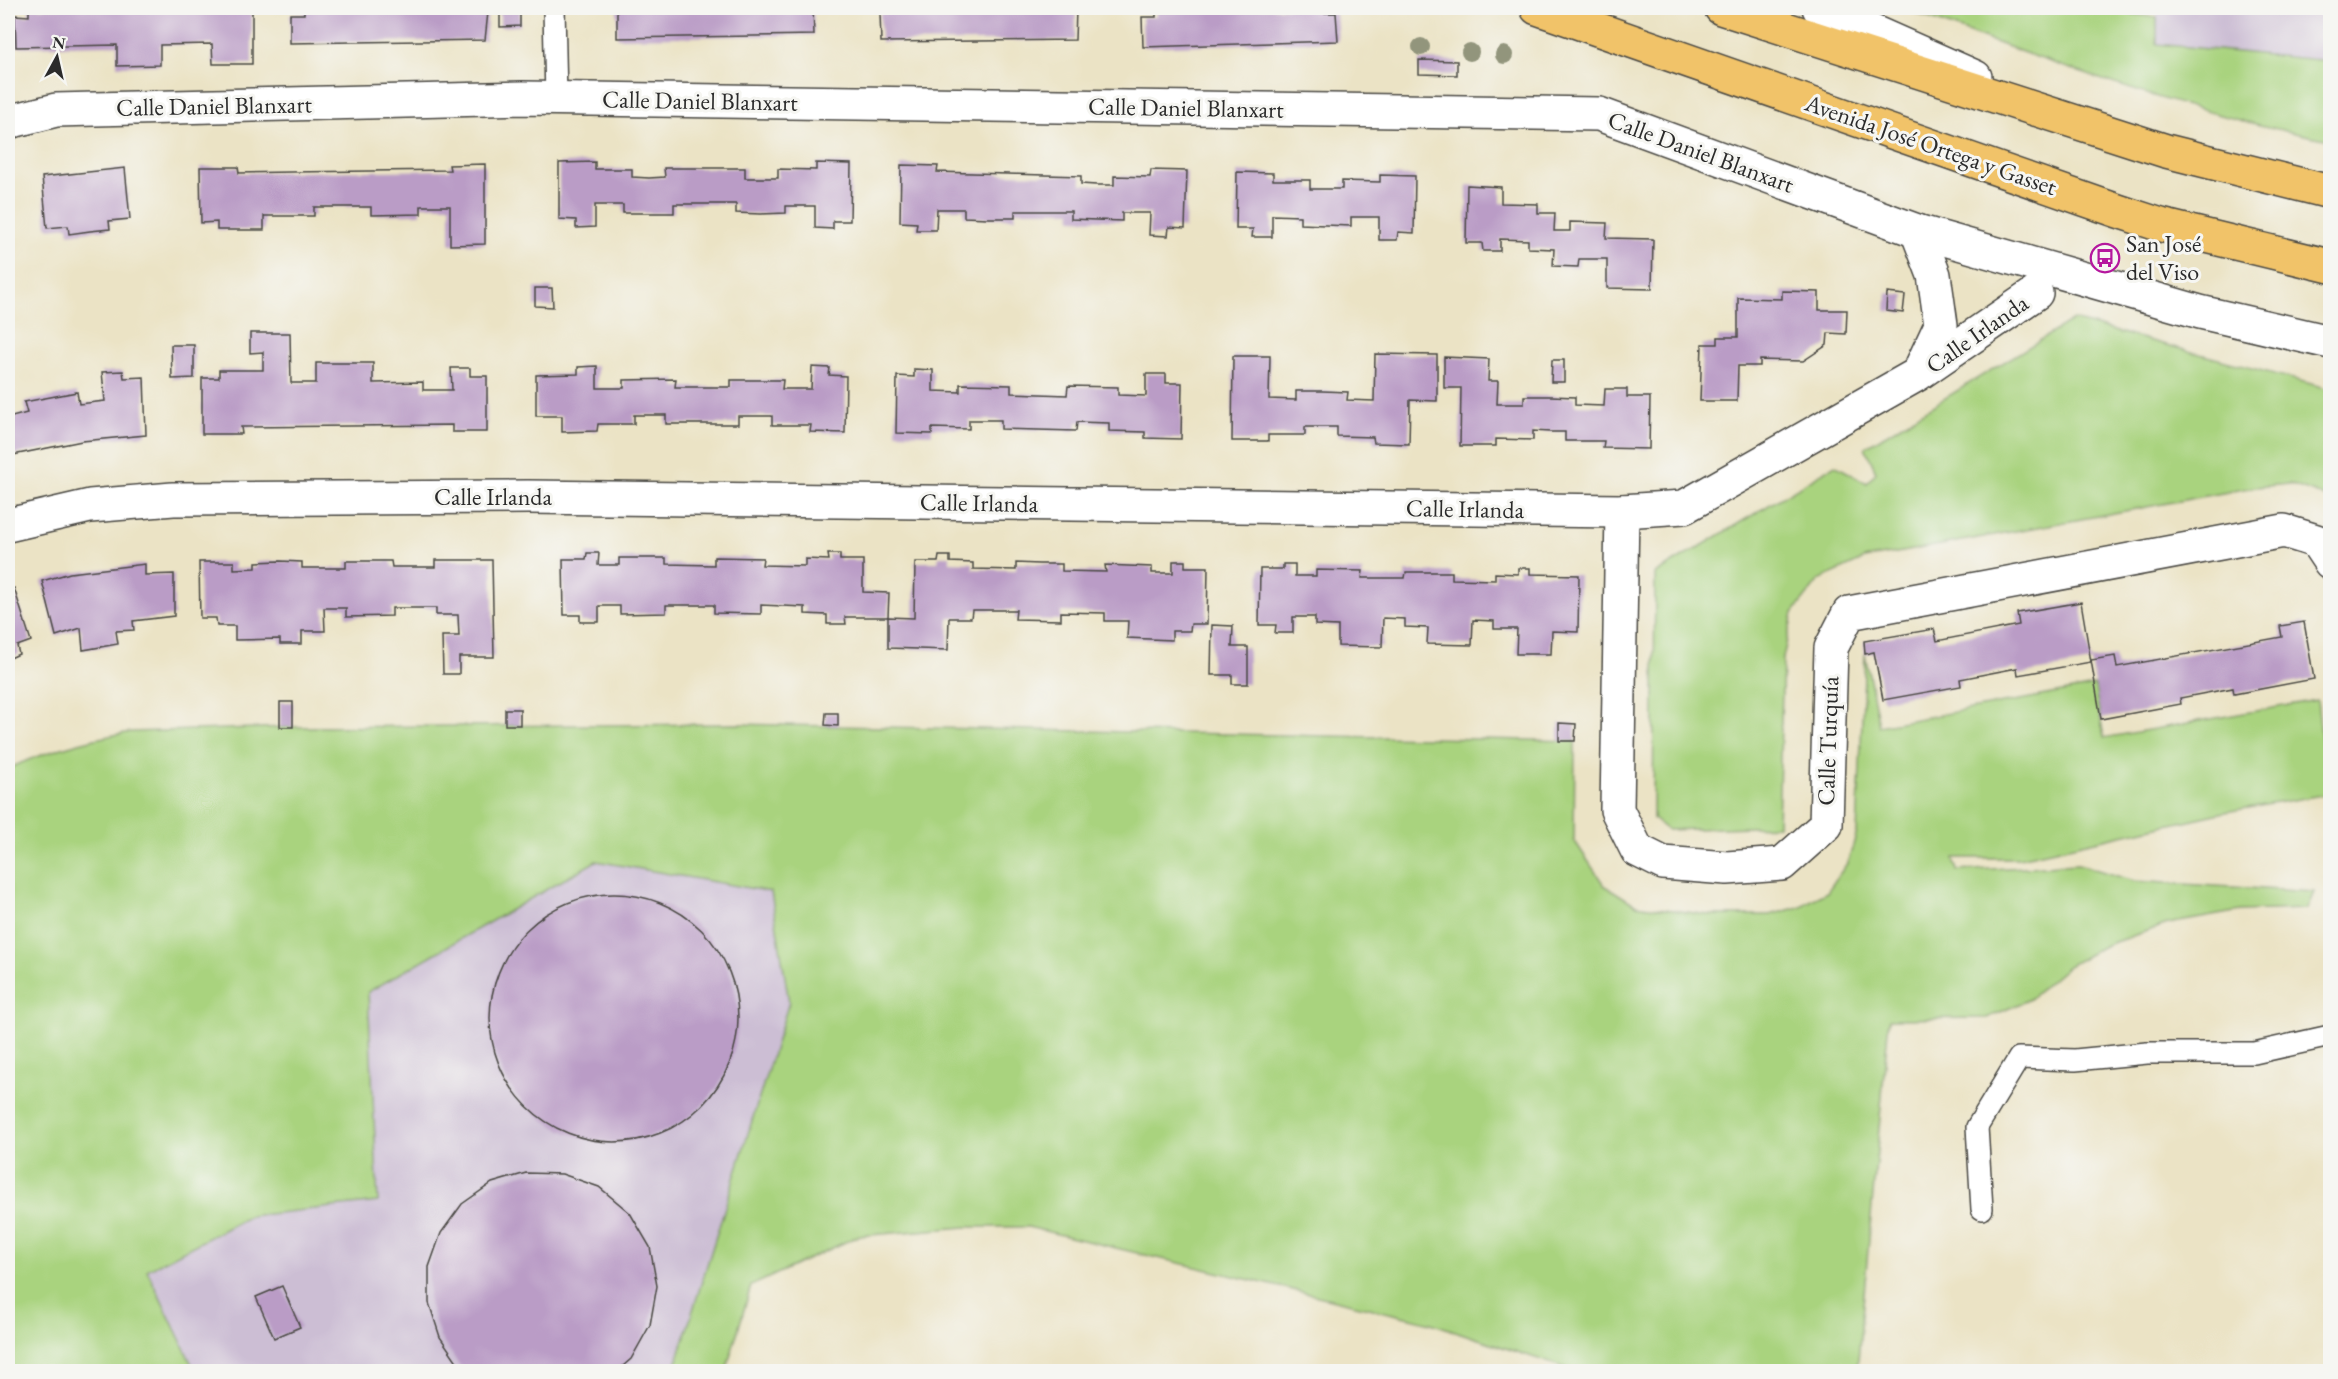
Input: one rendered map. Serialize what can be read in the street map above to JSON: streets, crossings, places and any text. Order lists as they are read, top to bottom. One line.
{"streets":{"main road":["Avenida José Ortega y Gasset"],"street":["Calle Daniel Blanxart","Calle Irlanda","Calle Turquía"]},"crossings":[["Calle Daniel Blanxart","Calle Irlanda"],["Calle Irlanda","Calle Turquía"]],"places":{"bus stop":["San José del Viso"]},"north":"top"}
